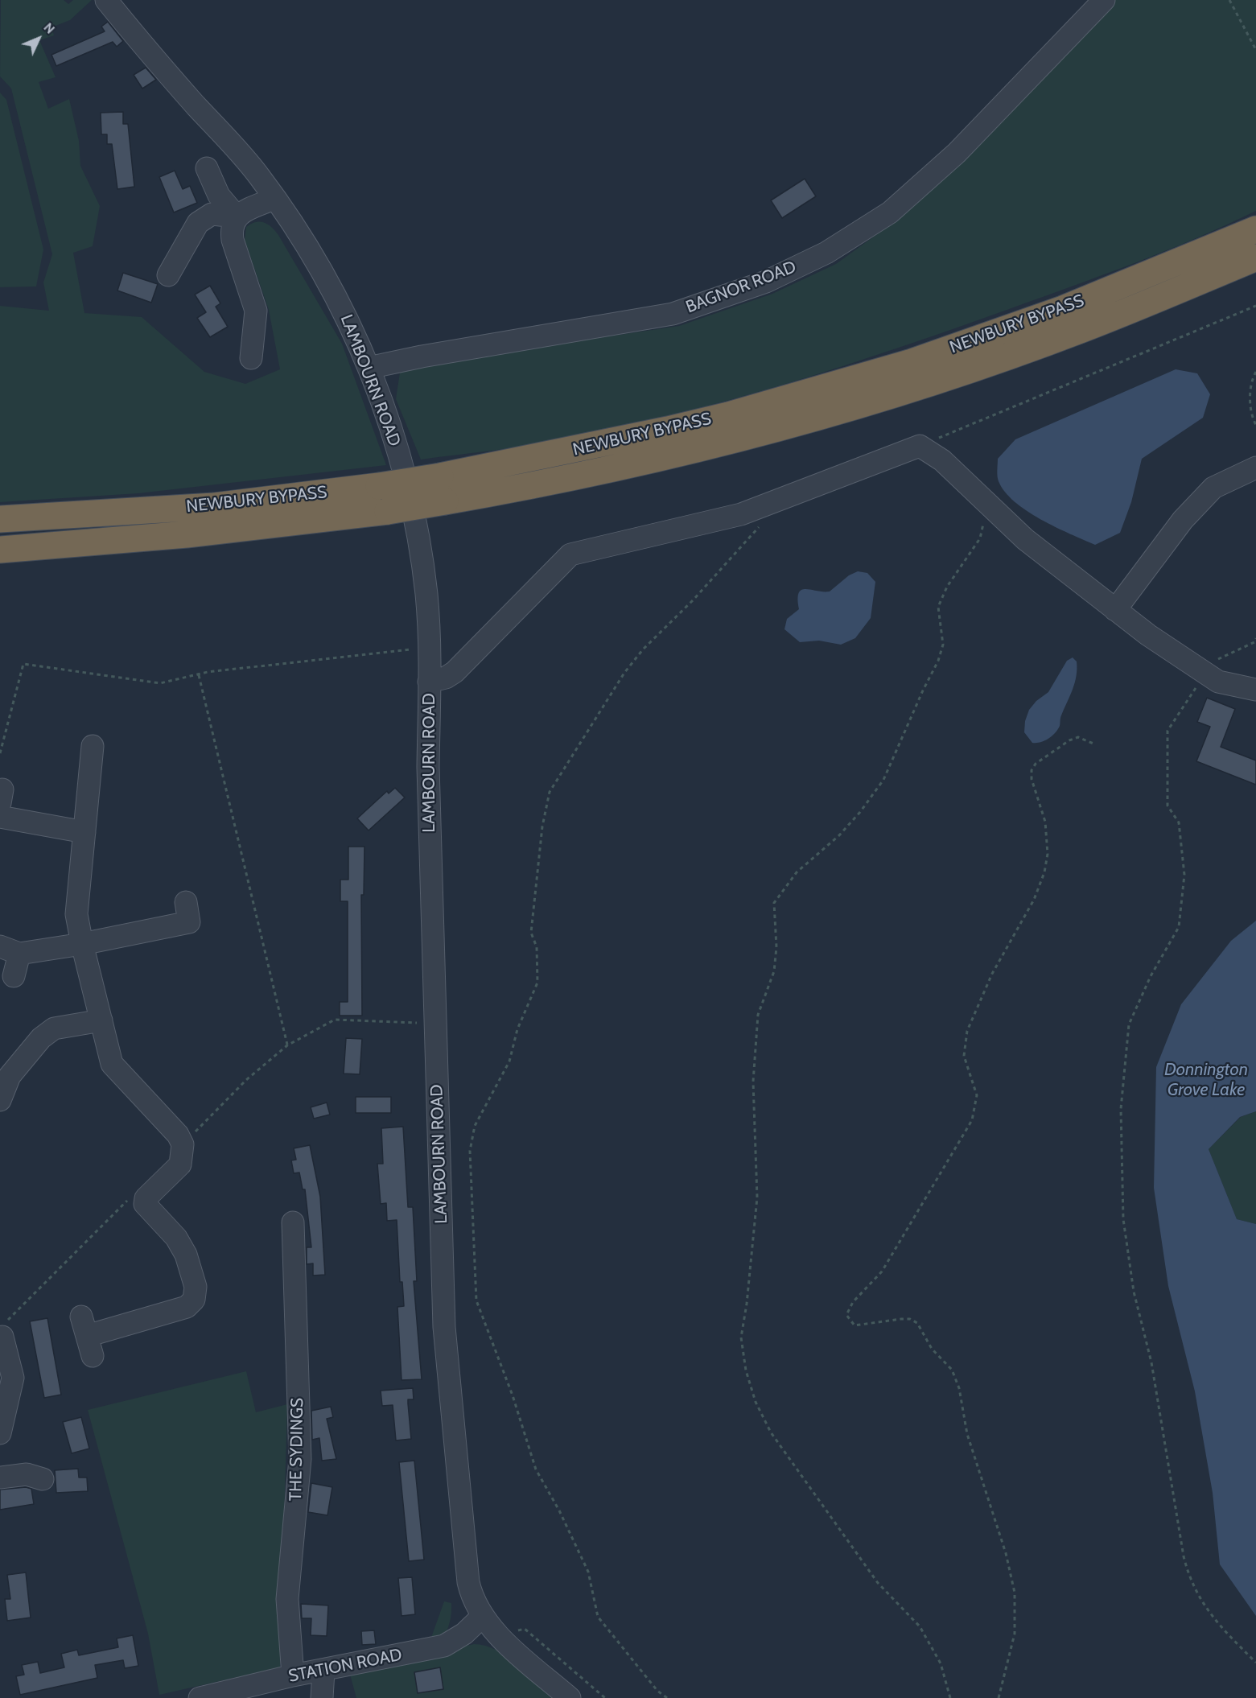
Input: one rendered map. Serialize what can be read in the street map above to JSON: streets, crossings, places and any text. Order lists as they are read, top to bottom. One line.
{"streets":{"highway":["NEWBURY BYPASS"],"street":["BAGNOR ROAD","LAMBOURN ROAD","THE SYDINGS","STATION ROAD"]},"crossings":[["BAGNOR ROAD","LAMBOURN ROAD"],["LAMBOURN ROAD","STATION ROAD"],["THE SYDINGS","STATION ROAD"]],"water":["Donnington Grove Lake"],"north":"top right"}
